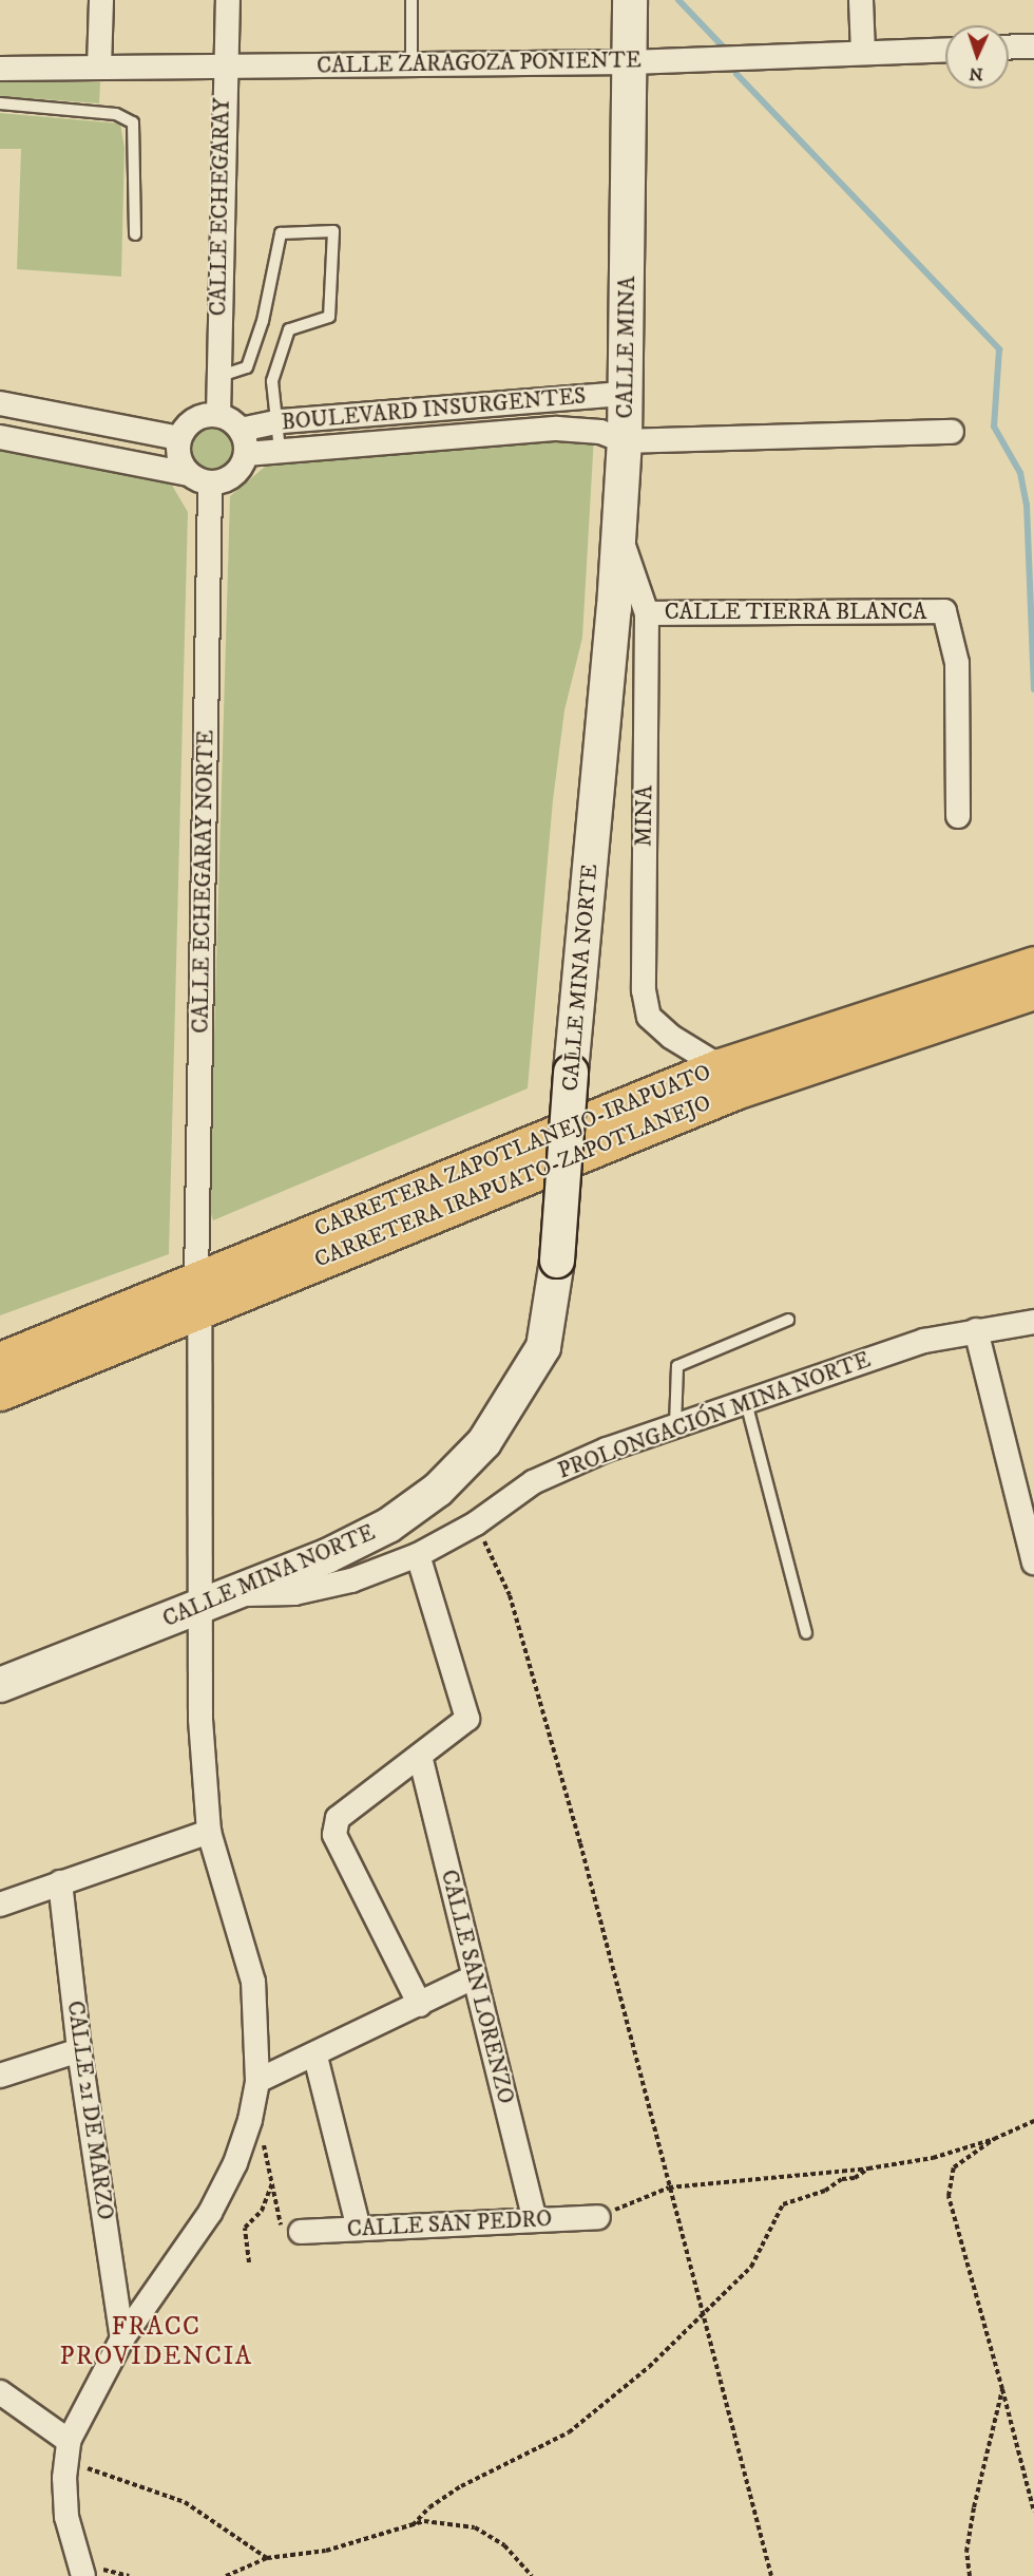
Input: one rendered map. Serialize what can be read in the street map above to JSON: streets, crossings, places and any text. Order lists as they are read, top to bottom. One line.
{"streets":{"highway":["CARRETERA ZAPOTLANEJO-IRAPUATO","CARRETERA IRAPUATO-ZAPOTLANEJO"],"street":["CALLE ZARAGOZA PONIENTE","CALLE ECHEGARAY","CALLE MINA","BOULEVARD INSURGENTES","CALLE TIERRA BLANCA","MINA","CALLE ECHEGARAY NORTE","CALLE MINA NORTE","PROLONGACIÓN MINA NORTE","CALLE SAN LORENZO","CALLE 21 DE MARZO","CALLE SAN PEDRO"]},"crossings":[["CALLE ZARAGOZA PONIENTE","CALLE ECHEGARAY"],["CALLE ZARAGOZA PONIENTE","CALLE MINA"],["CALLE ECHEGARAY","BOULEVARD INSURGENTES"],["CALLE ECHEGARAY","CALLE ECHEGARAY NORTE"],["CALLE MINA","BOULEVARD INSURGENTES"],["CALLE MINA","CALLE MINA NORTE"],["BOULEVARD INSURGENTES","CALLE ECHEGARAY NORTE"],["BOULEVARD INSURGENTES","CALLE MINA NORTE"],["CALLE TIERRA BLANCA","MINA"],["MINA","CALLE MINA NORTE"],["MINA","CARRETERA ZAPOTLANEJO-IRAPUATO"],["CALLE ECHEGARAY NORTE","CALLE MINA NORTE"],["CALLE ECHEGARAY NORTE","CARRETERA ZAPOTLANEJO-IRAPUATO"],["CALLE ECHEGARAY NORTE","CARRETERA IRAPUATO-ZAPOTLANEJO"],["CALLE ECHEGARAY NORTE","PROLONGACIÓN MINA NORTE"],["CALLE ECHEGARAY NORTE","CALLE 21 DE MARZO"],["CALLE MINA NORTE","PROLONGACIÓN MINA NORTE"],["CARRETERA ZAPOTLANEJO-IRAPUATO","CARRETERA IRAPUATO-ZAPOTLANEJO"],["CALLE SAN LORENZO","CALLE SAN PEDRO"]],"districts":["FRACC PROVIDENCIA"],"north":"bottom"}
